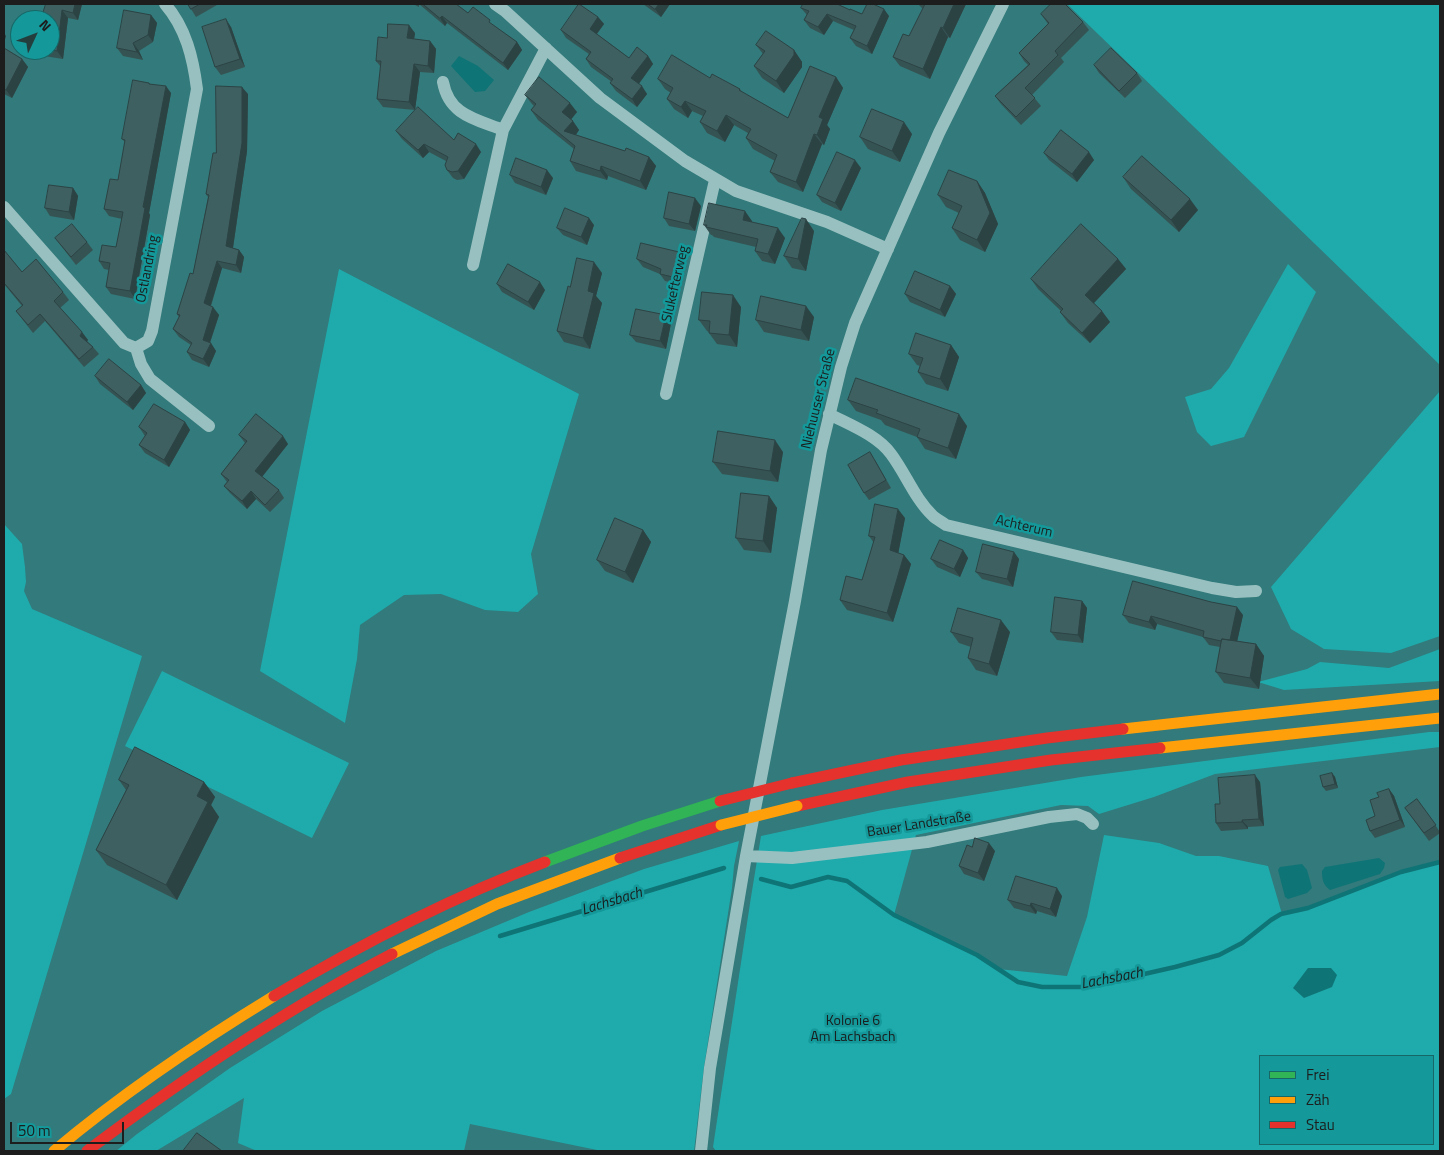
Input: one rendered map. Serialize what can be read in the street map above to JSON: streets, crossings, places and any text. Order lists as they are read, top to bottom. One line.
{"streets":{"street":["Ostlandring","Slukefterweg","Niehuuser Straße","Achterum","Bauer Landstraße"]},"crossings":[["Niehuuser Straße","Achterum"],["Niehuuser Straße","Bauer Landstraße"]],"water":["Lachsbach"],"parks":["Kolonie 6 Am Lachsbach"],"legend":["Frei","Zäh","Stau"],"scale_bar":"50 m","north":"top right"}
